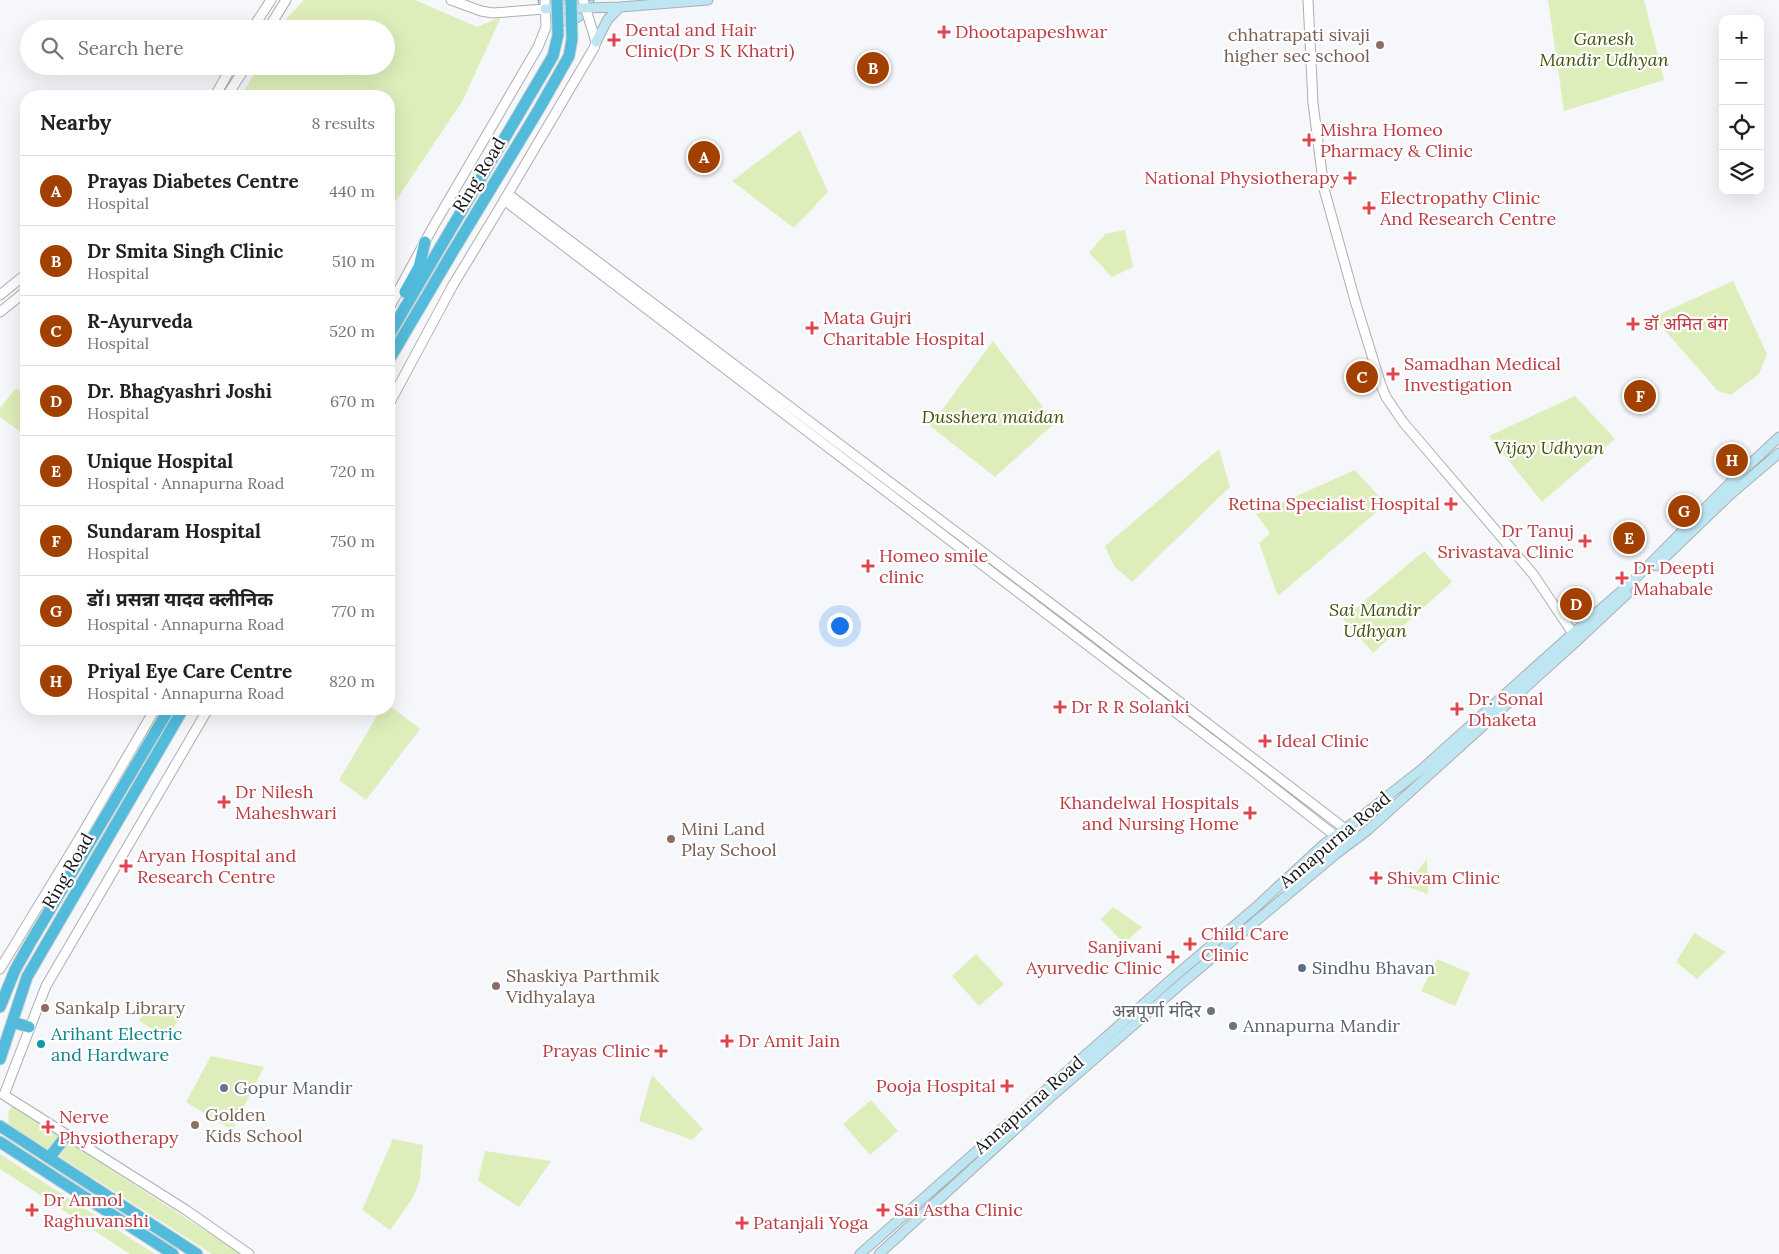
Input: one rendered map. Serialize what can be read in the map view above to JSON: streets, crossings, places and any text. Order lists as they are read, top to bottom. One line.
{"streets":{"highway":["Ring Road"],"main road":["Annapurna Road"]},"parks":["Ganesh Mandir Udhyan","Dusshera maidan","Vijay Udhyan","Sai Mandir Udhyan"],"places":{"health":["Dhootapapeshwar","Dental and Hair Clinic(Dr S K Khatri)","Mishra Homeo Pharmacy & Clinic","National Physiotherapy","Electropathy Clinic And Research Centre","डॉ अमित बंग","Mata Gujri Charitable Hospital","Samadhan Medical Investigation","Retina Specialist Hospital","Dr Tanuj Srivastava Clinic","Homeo smile clinic","Dr Deepti Mahabale","Dr R R Solanki","Dr. Sonal Dhaketa","Ideal Clinic","Dr Nilesh Maheshwari","Khandelwal Hospitals and Nursing Home","Aryan Hospital and Research Centre","Shivam Clinic","Child Care Clinic","Sanjivani Ayurvedic Clinic","Dr Amit Jain","Prayas Clinic","Pooja Hospital","Nerve Physiotherapy","Dr Anmol Raghuvanshi","Sai Astha Clinic","Patanjali Yoga"],"other":["chhatrapati sivaji higher sec school","Mini Land Play School","Sindhu Bhavan","Shaskiya Parthmik Vidhyalaya","Sankalp Library","अन्नपूर्णा मंदिर","Annapurna Mandir","Arihant Electric and Hardware","Gopur Mandir","Golden Kids School"]},"page":{"map_buttons":["+","−"],"search":"Search here","pins":["B","A","C","F","H","G","E","D"],"heading":["Nearby","8 results"],"list":[{"mark":"A","name":"Prayas Diabetes Centre","note":"Hospital","value":"440 m"},{"mark":"B","name":"Dr Smita Singh Clinic","note":"Hospital","value":"510 m"},{"mark":"C","name":"R-Ayurveda","note":"Hospital","value":"520 m"},{"mark":"D","name":"Dr. Bhagyashri Joshi","note":"Hospital","value":"670 m"},{"mark":"E","name":"Unique Hospital","note":"Hospital · Annapurna Road","value":"720 m"},{"mark":"F","name":"Sundaram Hospital","note":"Hospital","value":"750 m"},{"mark":"G","name":"डॉ। प्रसन्ना यादव क्लीनिक","note":"Hospital · Annapurna Road","value":"770 m"},{"mark":"H","name":"Priyal Eye Care Centre","note":"Hospital · Annapurna Road","value":"820 m"}]}}
